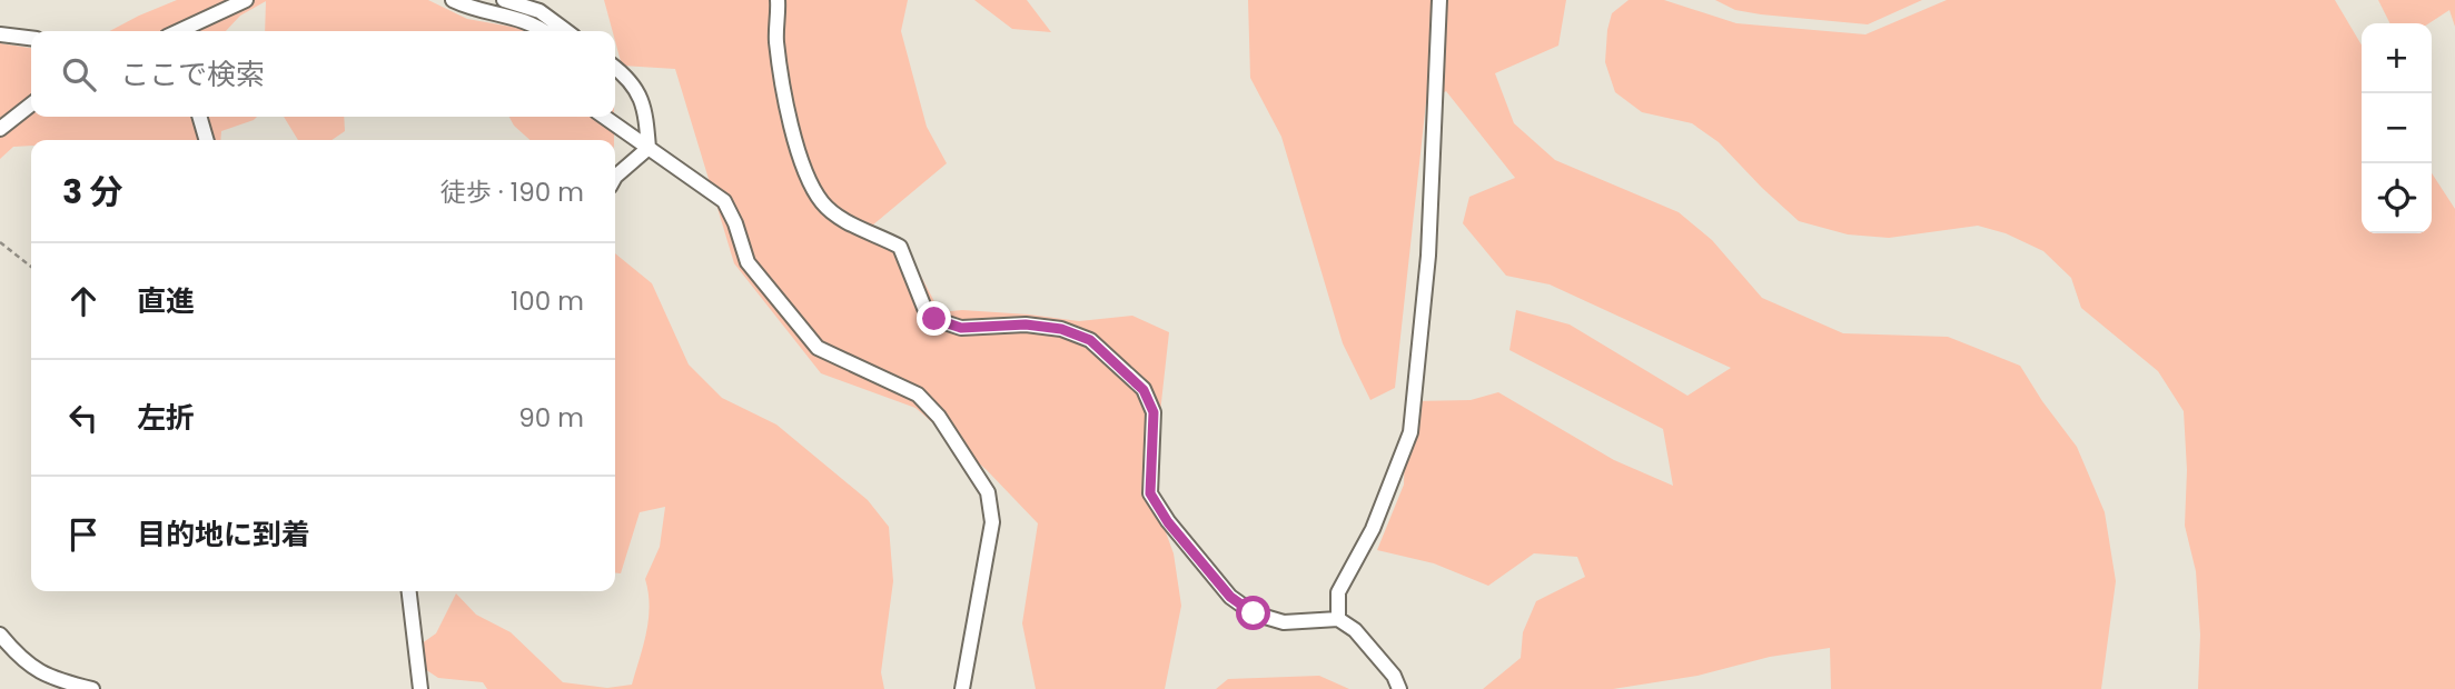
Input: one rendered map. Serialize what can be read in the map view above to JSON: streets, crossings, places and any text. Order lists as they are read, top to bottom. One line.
{"page":{"map_buttons":["+","−"],"search":"ここで検索","heading":["3 分","徒歩 · 190 m"],"list":[["直進","100 m"],["左折","90 m"],"目的地に到着"]}}
